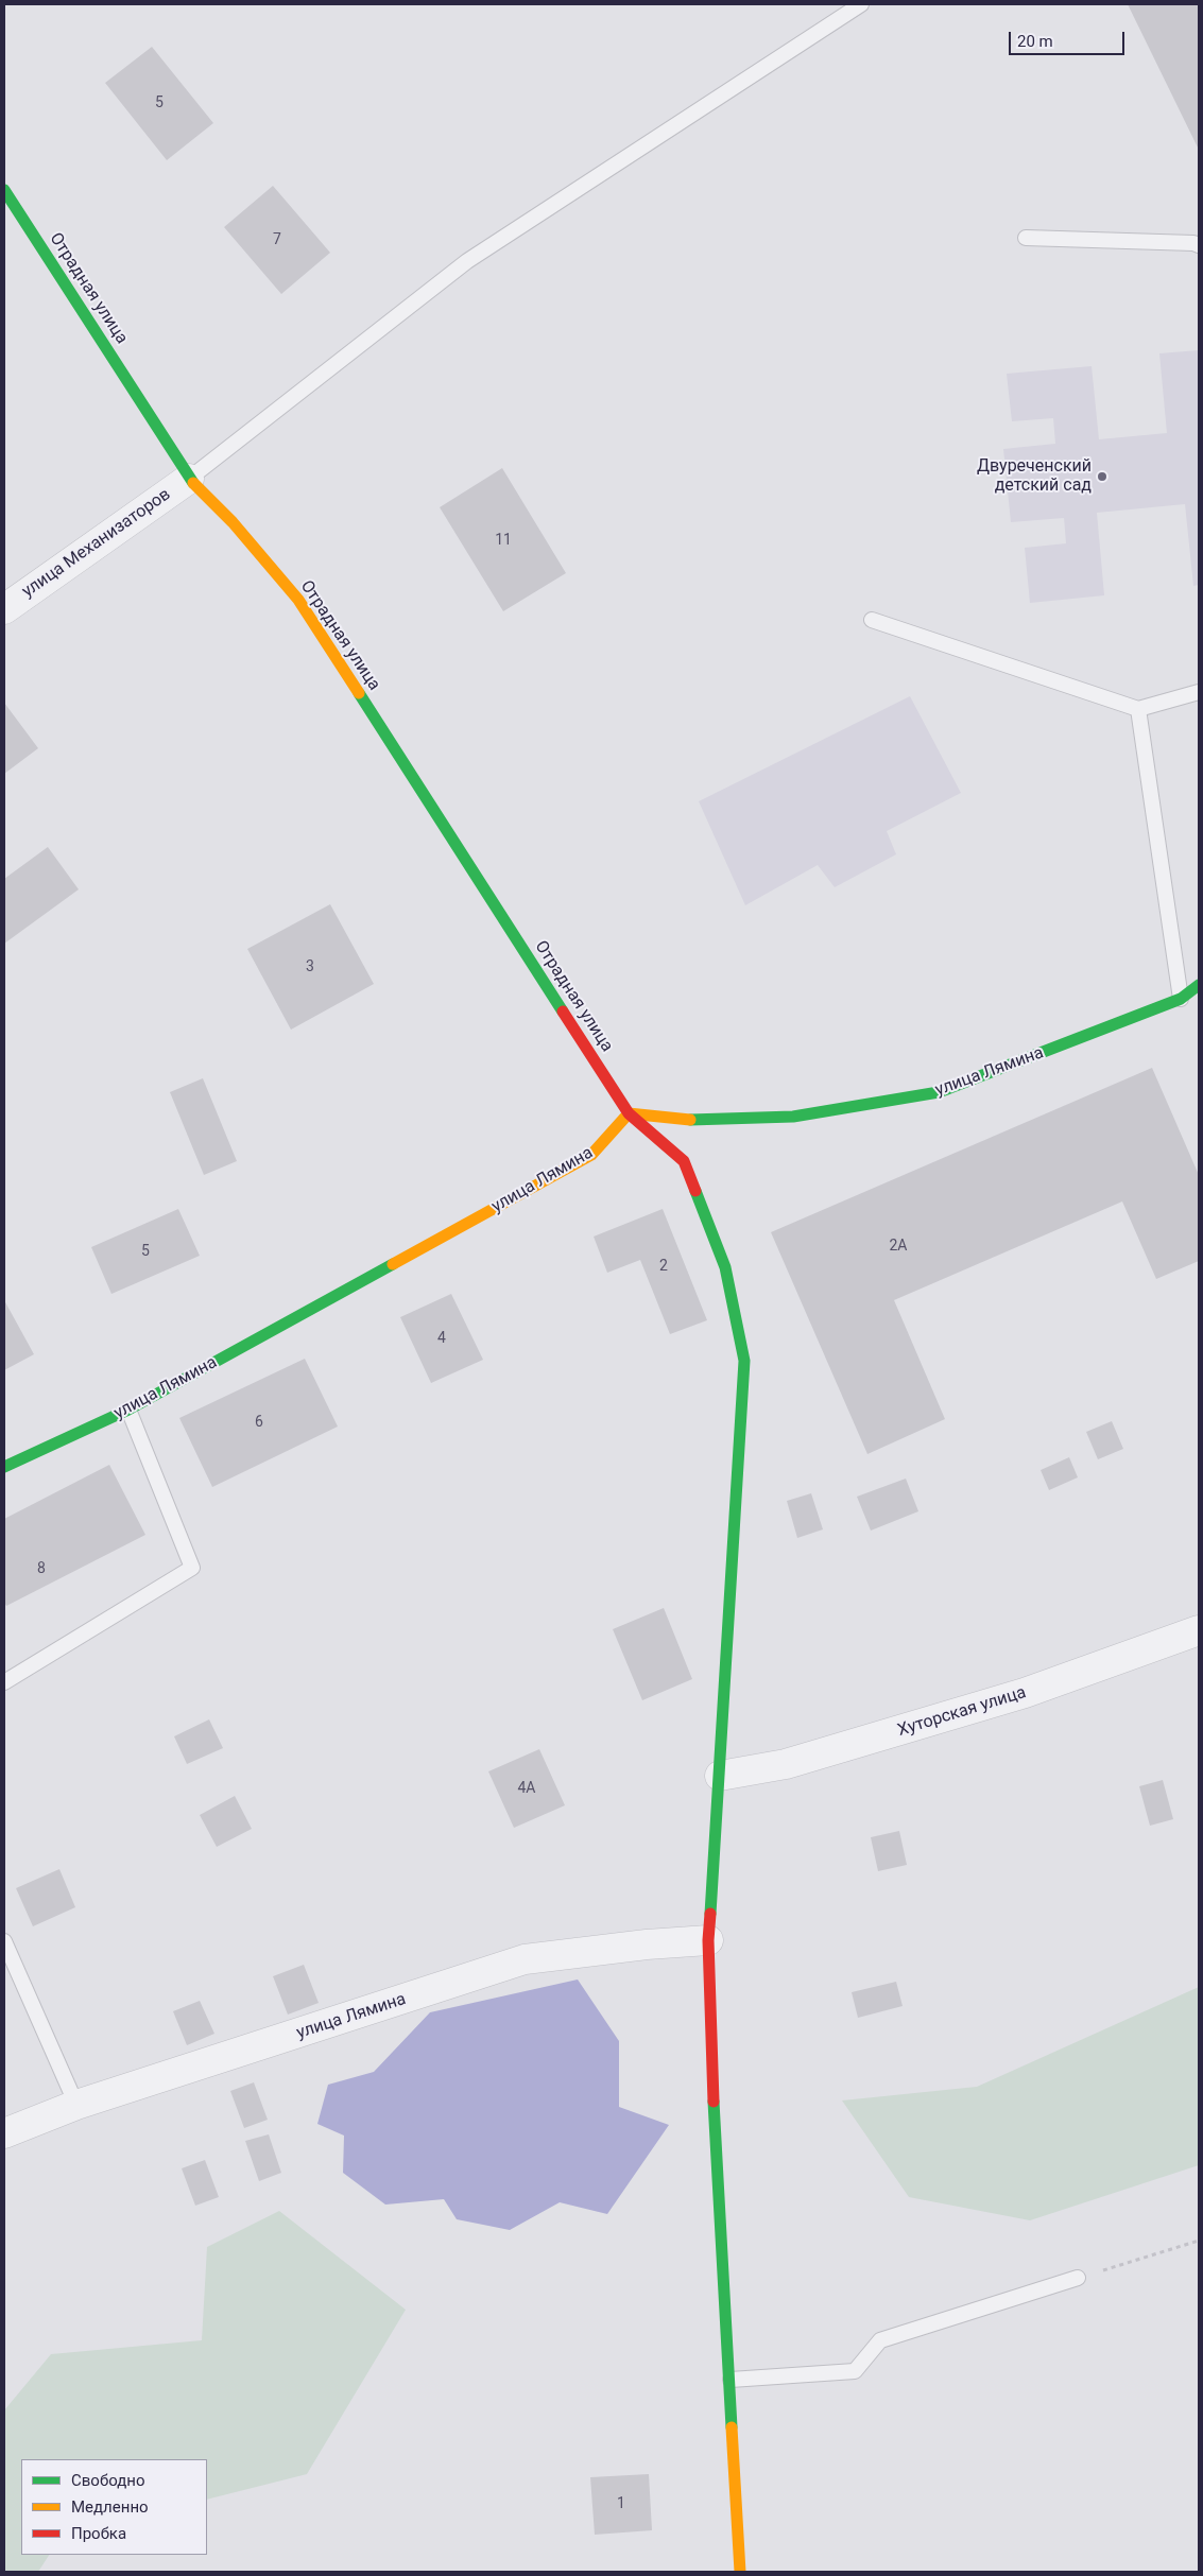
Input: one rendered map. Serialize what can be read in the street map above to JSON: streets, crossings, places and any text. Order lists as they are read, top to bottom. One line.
{"streets":{"street":["Отрадная улица","улица Механизаторов","улица Лямина","Хуторская улица"]},"crossings":[["Отрадная улица","улица Механизаторов"],["Отрадная улица","улица Лямина"],["Отрадная улица","Хуторская улица"]],"places":["Двуреченский детский сад"],"house_numbers":["5","7","11","3","2А","5","2","4","6","8","4А","1"],"legend":["Свободно","Медленно","Пробка"],"scale_bar":"20 m"}
